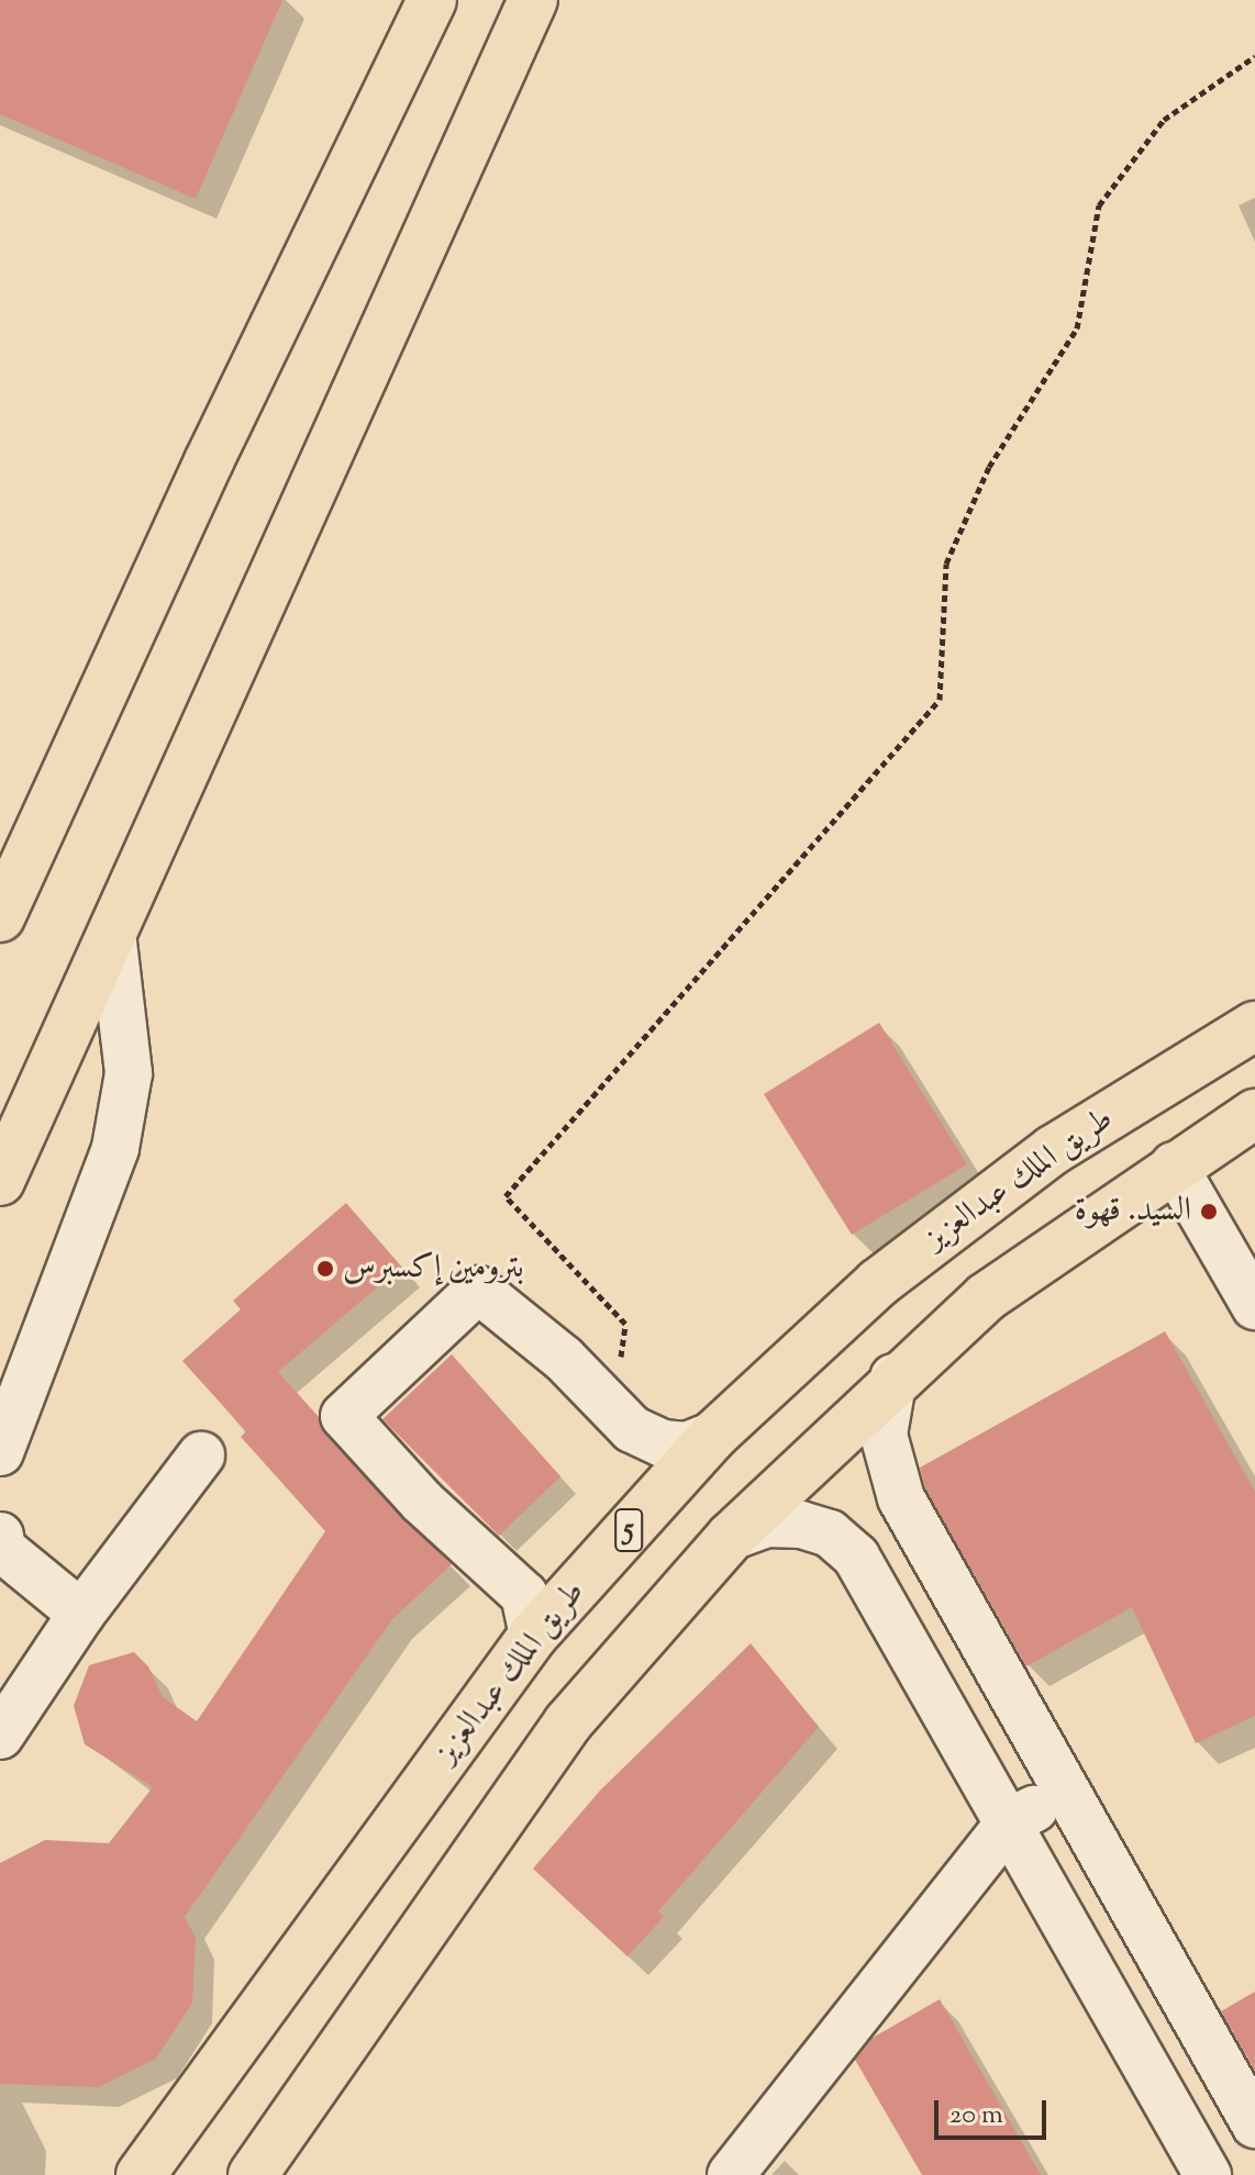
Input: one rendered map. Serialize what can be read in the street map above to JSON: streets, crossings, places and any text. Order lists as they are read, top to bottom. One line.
{"streets":{"main road":["طريق الملك عبدالعزيز","5"]},"places":["السيد. قهوة","بترومين إكسبرس"],"scale_bar":"20 m"}
